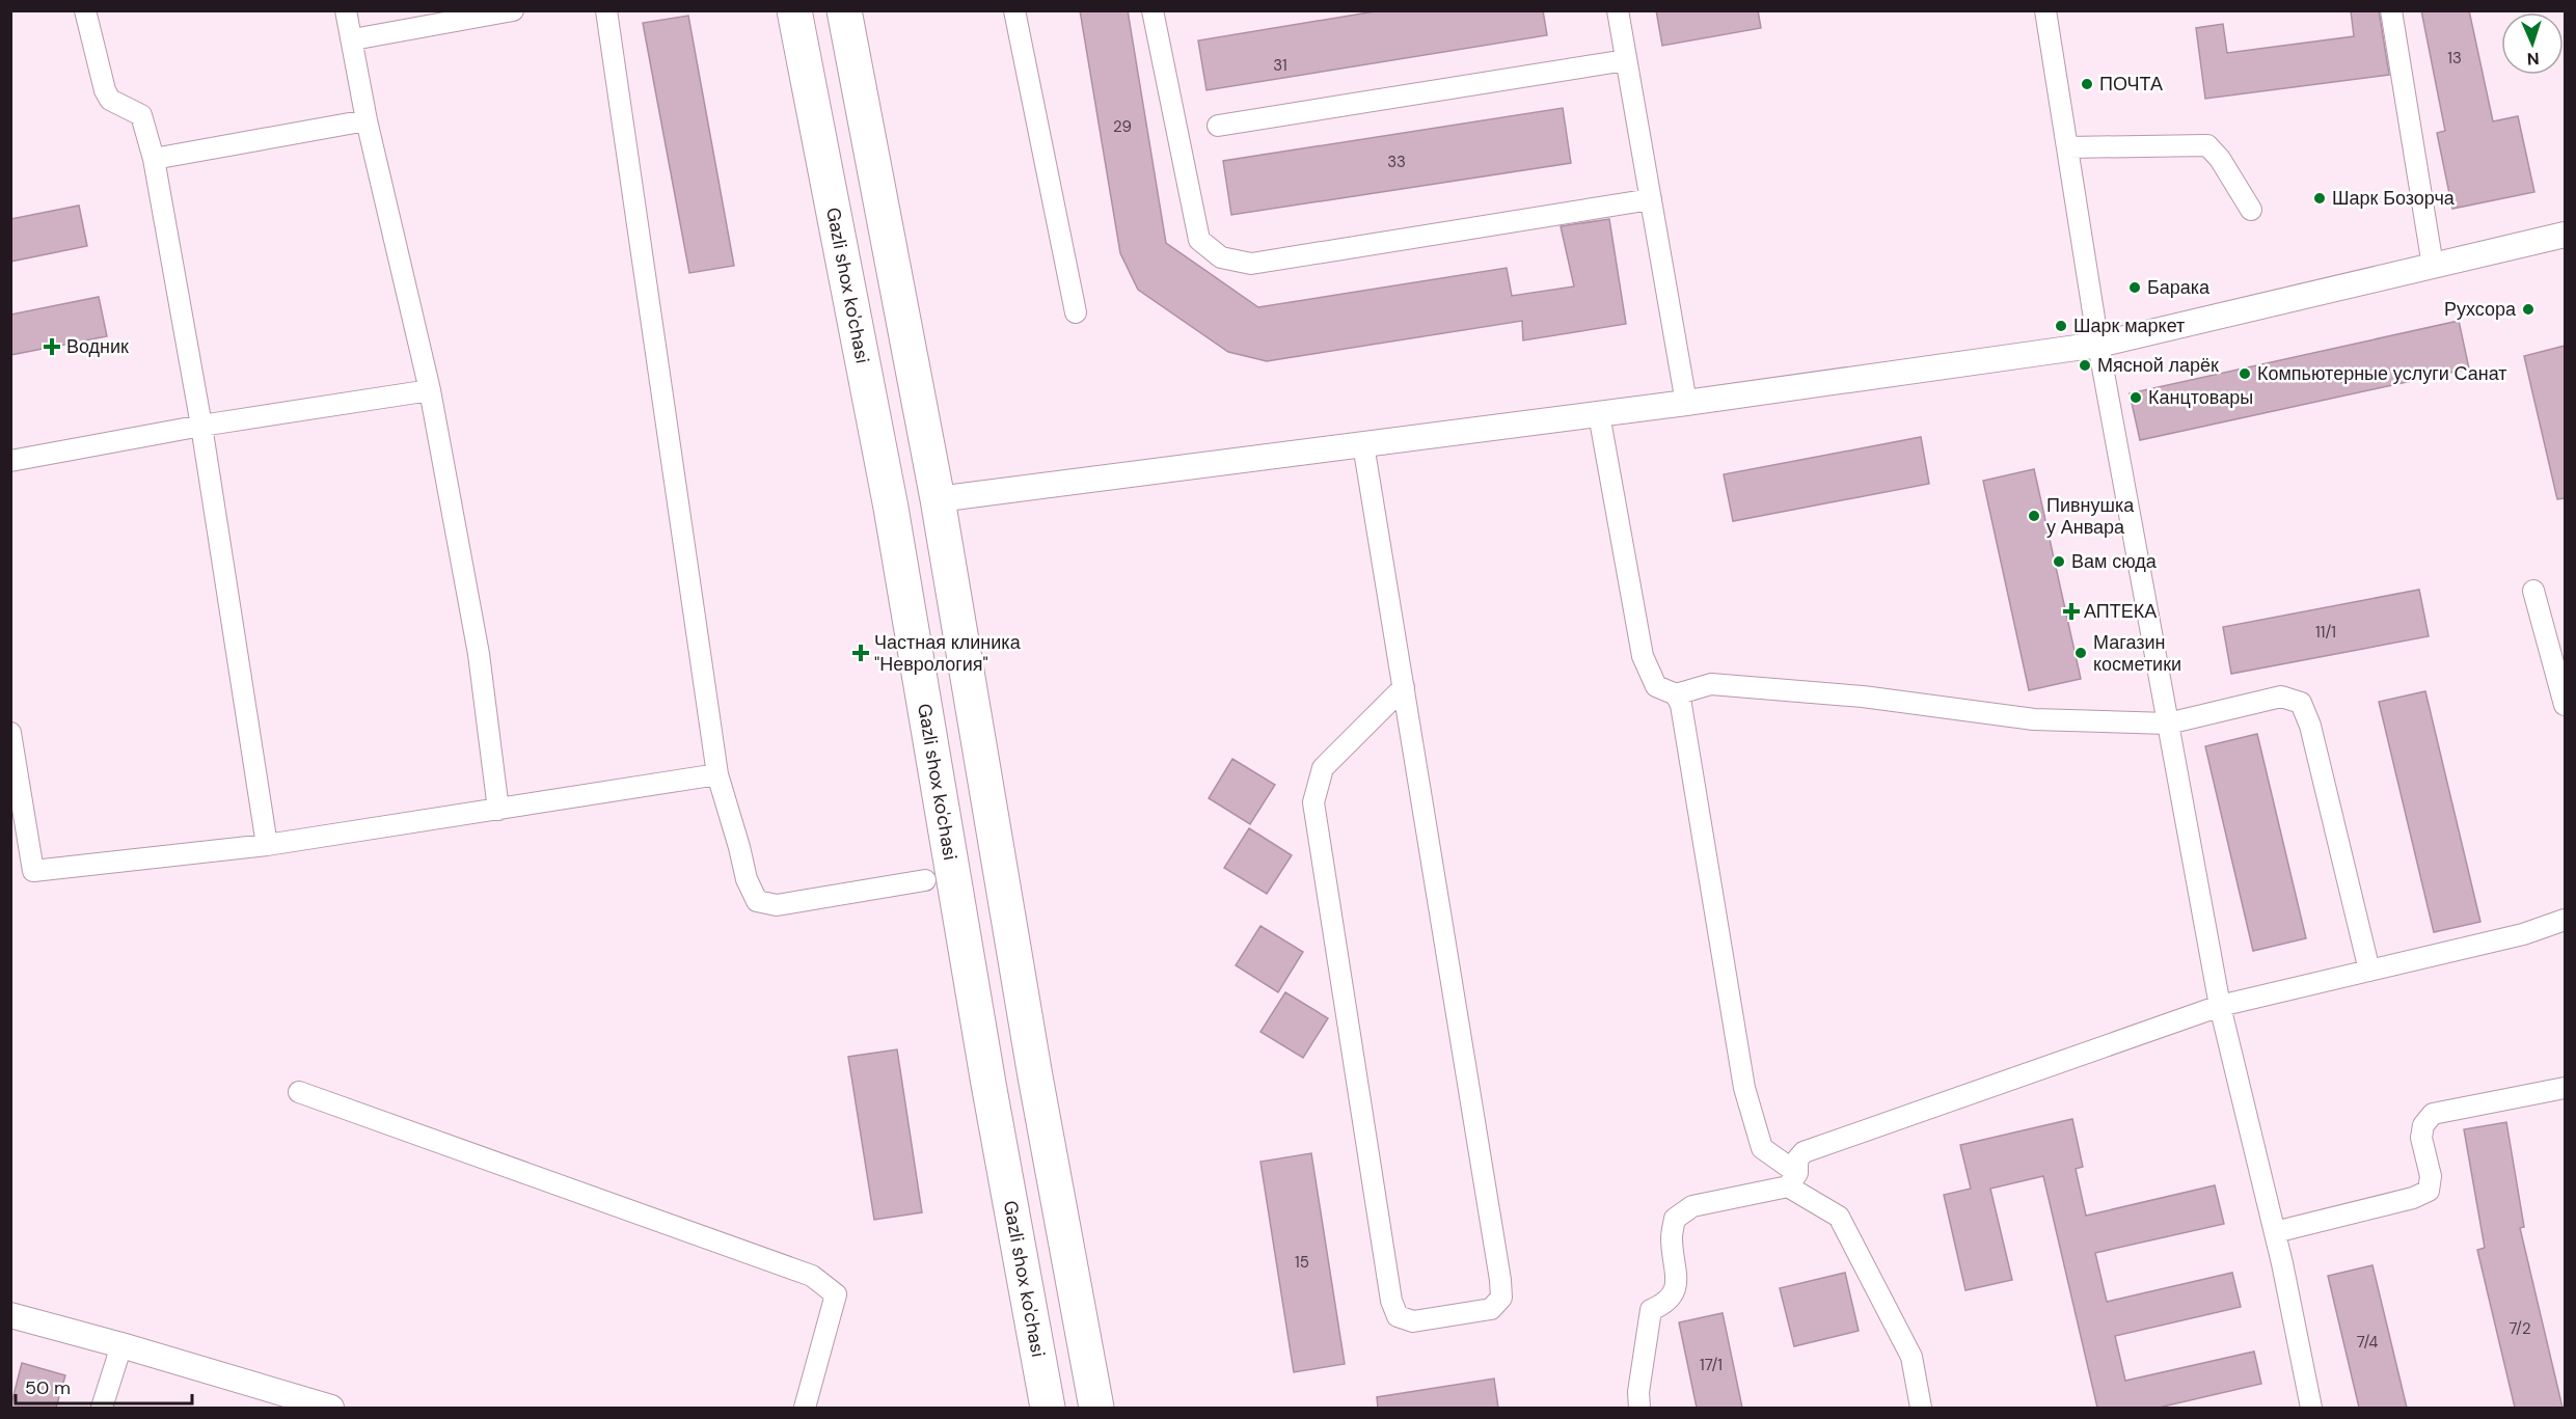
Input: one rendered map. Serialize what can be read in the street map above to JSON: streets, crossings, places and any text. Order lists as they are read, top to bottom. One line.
{"streets":{"highway":["Gazli shox ko'chasi"]},"places":{"other":["ПОЧТА","Шарк Бозорча","Барака","Рухсора","Шарк маркет","Мясной ларёк","Компьютерные услуги Санат","Канцтовары","Пивнушка у Анвара","Вам сюда","Магазин косметики"],"health":["Водник","АПТЕКА","Частная клиника \"Неврология\""]},"house_numbers":["13","31","29","33","11/1","15","7/2","7/4","17/1"],"scale_bar":"50 m","north":"bottom"}
